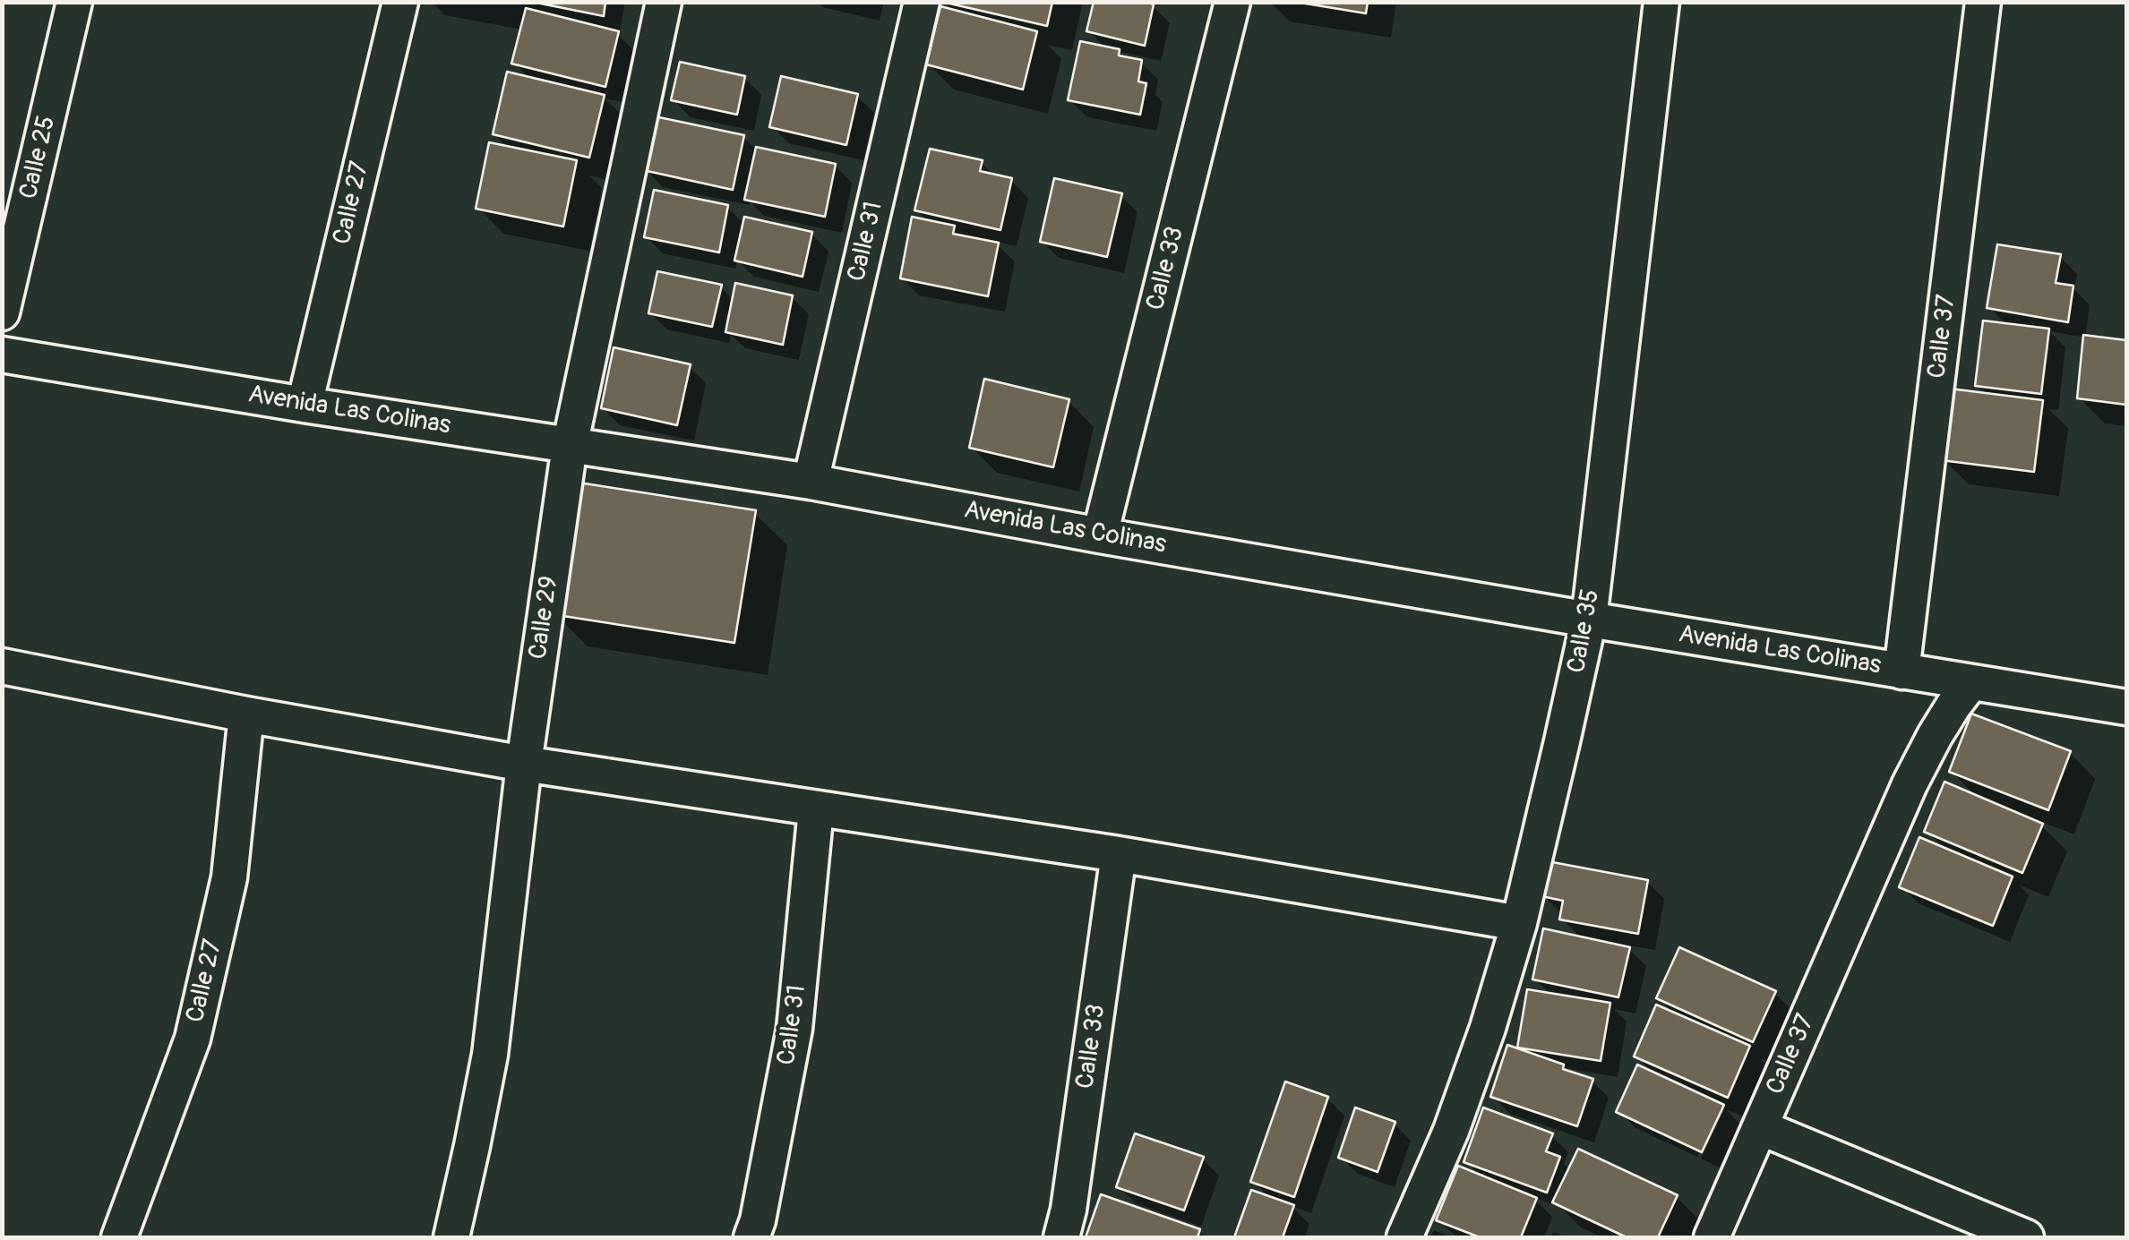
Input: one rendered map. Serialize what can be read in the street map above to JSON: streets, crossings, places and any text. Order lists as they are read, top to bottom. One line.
{"streets":{"street":["Calle 25","Calle 27","Calle 31","Calle 33","Calle 37","Avenida Las Colinas","Calle 29","Calle 35"]},"crossings":[["Calle 27","Avenida Las Colinas"],["Calle 31","Avenida Las Colinas"],["Calle 33","Avenida Las Colinas"],["Calle 37","Avenida Las Colinas"],["Avenida Las Colinas","Calle 29"],["Avenida Las Colinas","Calle 35"]]}
